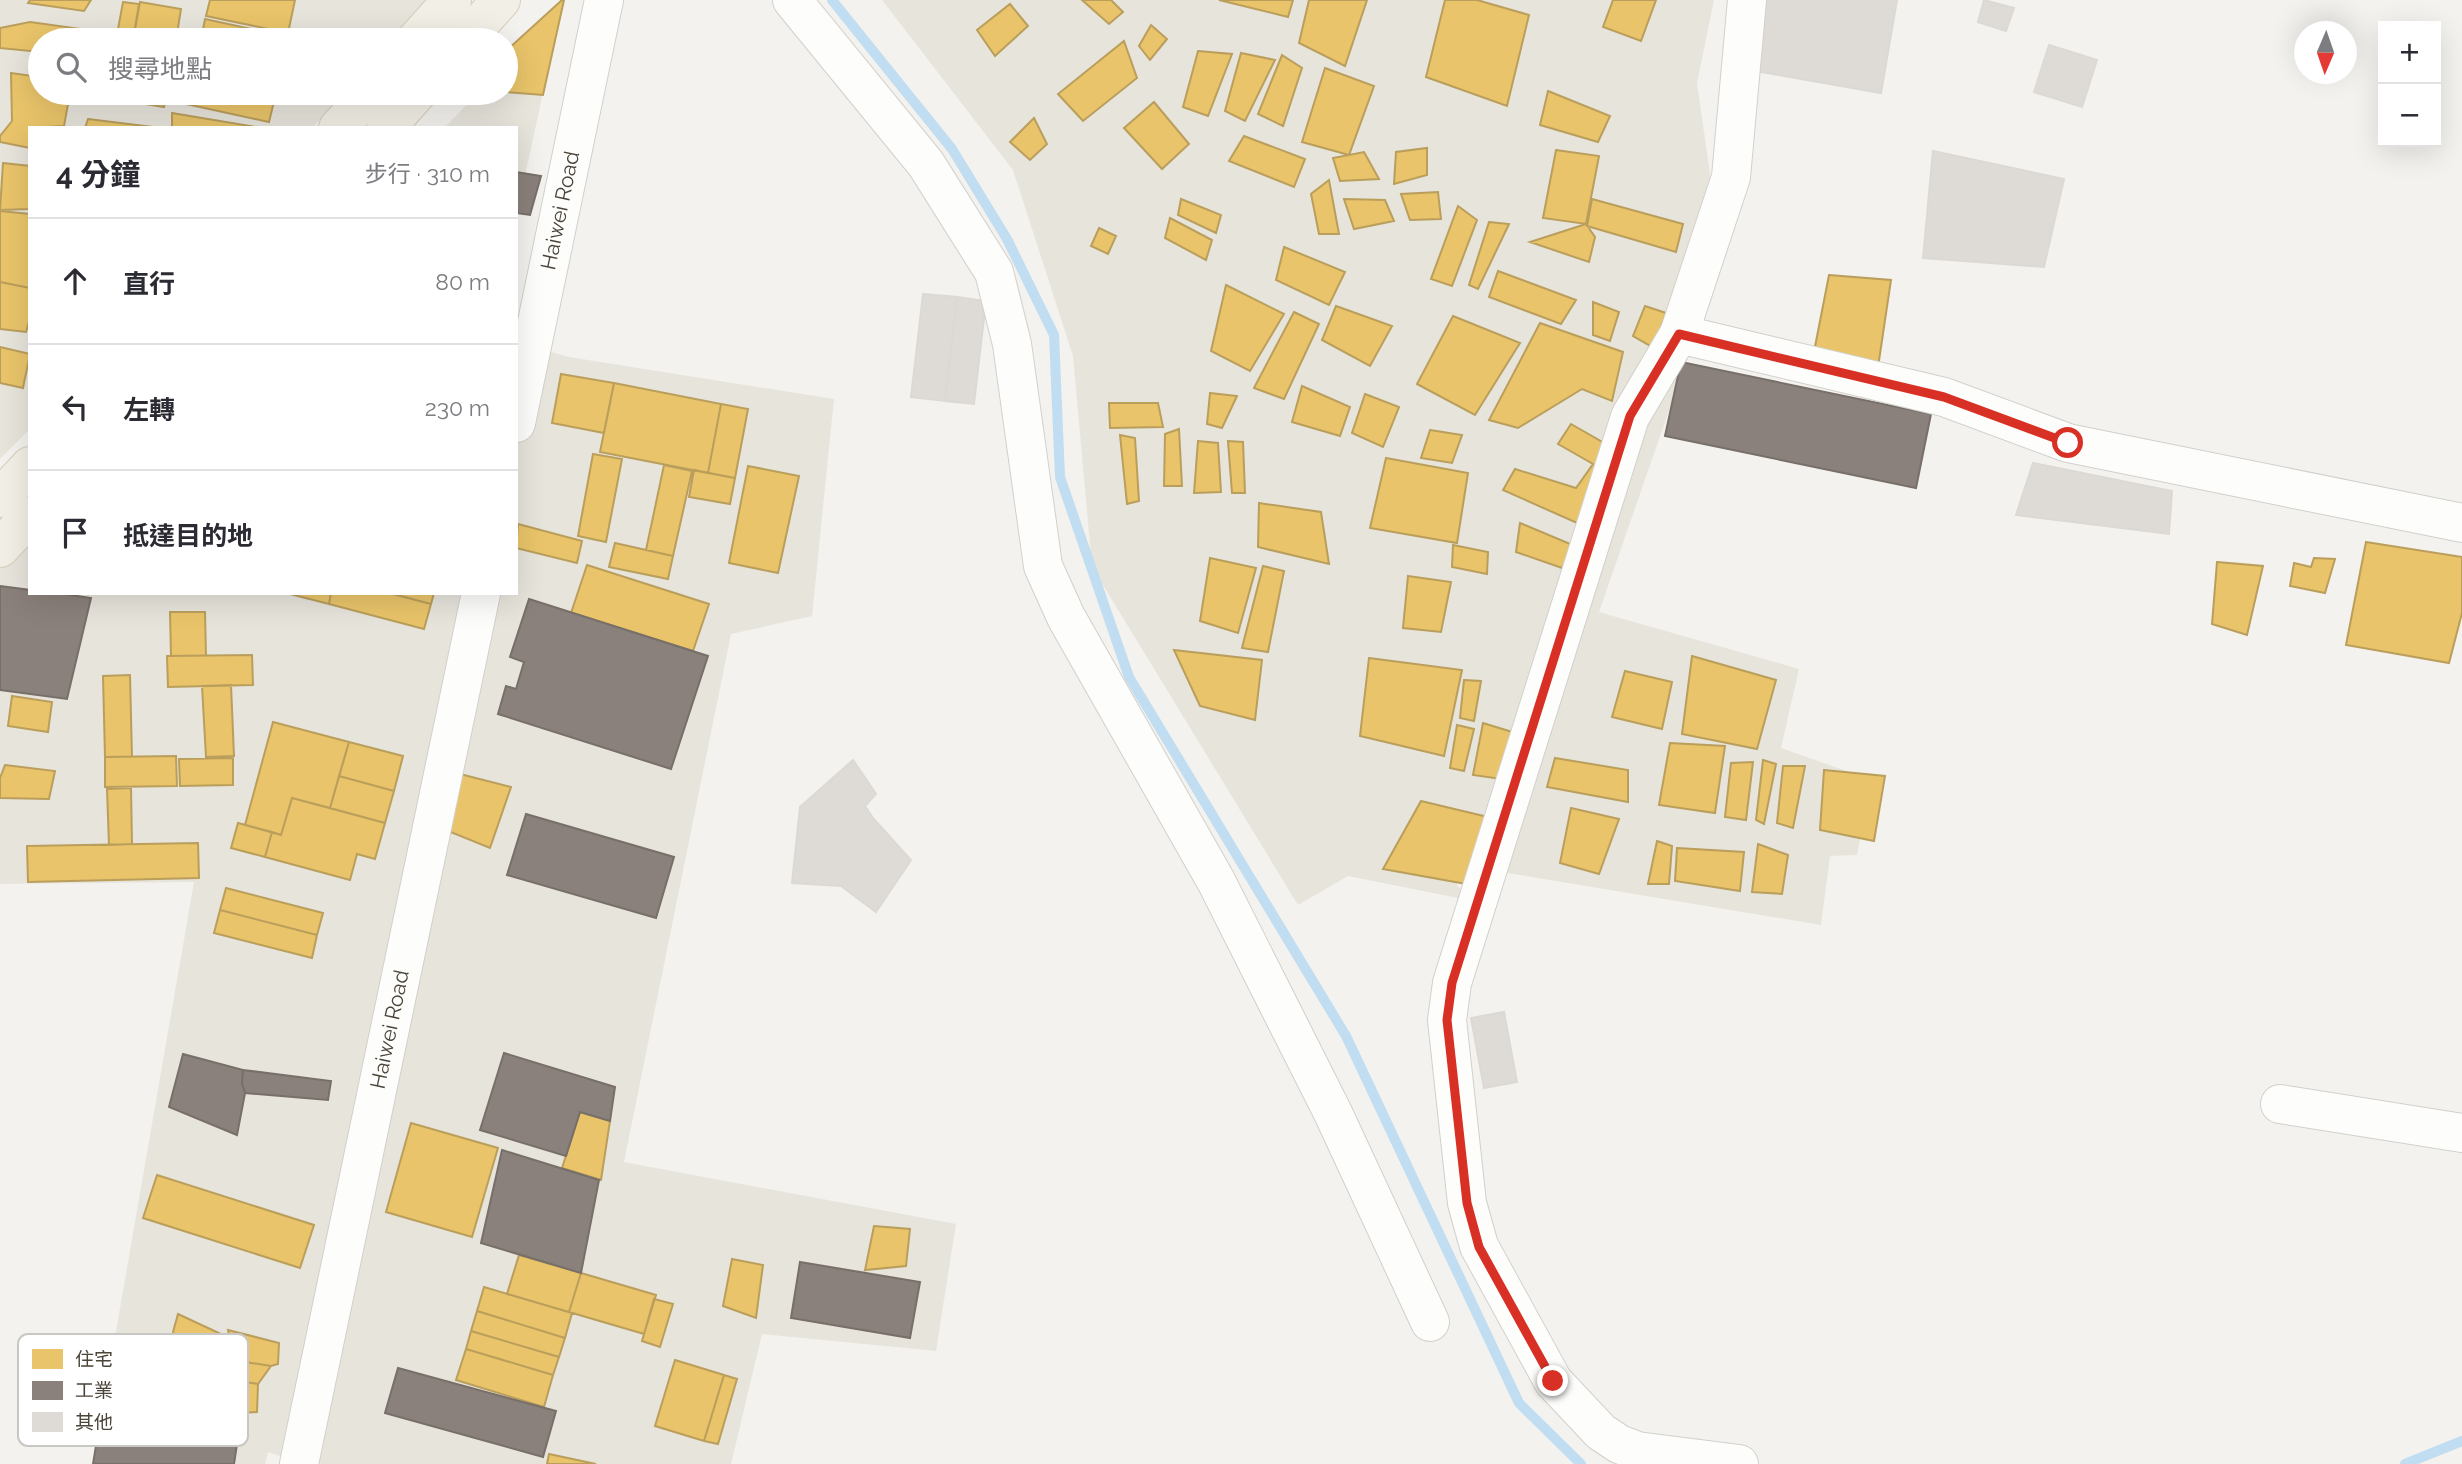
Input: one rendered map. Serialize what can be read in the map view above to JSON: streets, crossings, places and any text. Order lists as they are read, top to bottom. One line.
{"streets":{"street":["Haiwei Road"]},"legend":["住宅","工業","其他"],"north":"bottom","page":{"map_buttons":["+","−"],"search":"搜尋地點","heading":["4 分鐘","步行 · 310 m"],"list":[["直行","80 m"],["左轉","230 m"],"抵達目的地"]}}
